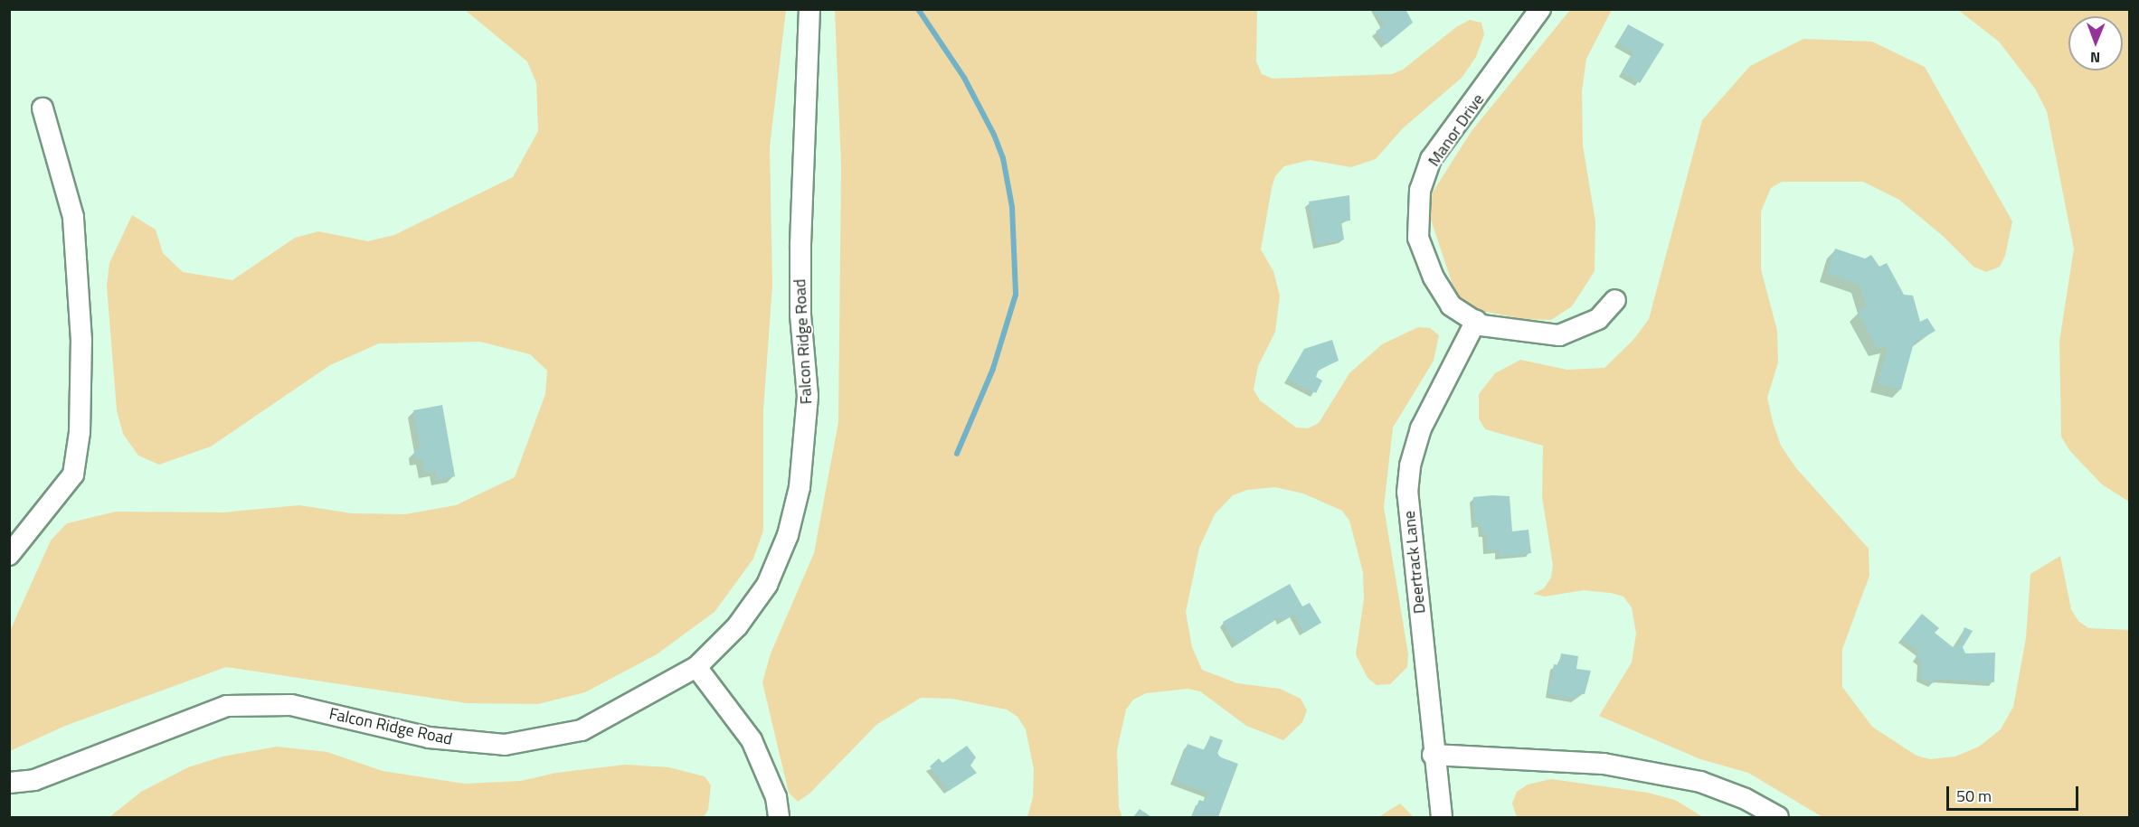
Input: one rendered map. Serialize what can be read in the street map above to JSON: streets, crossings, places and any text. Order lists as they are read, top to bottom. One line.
{"streets":{"street":["Manor Drive","Falcon Ridge Road","Deertrack Lane"]},"crossings":[["Manor Drive","Deertrack Lane"]],"scale_bar":"50 m","north":"bottom"}
